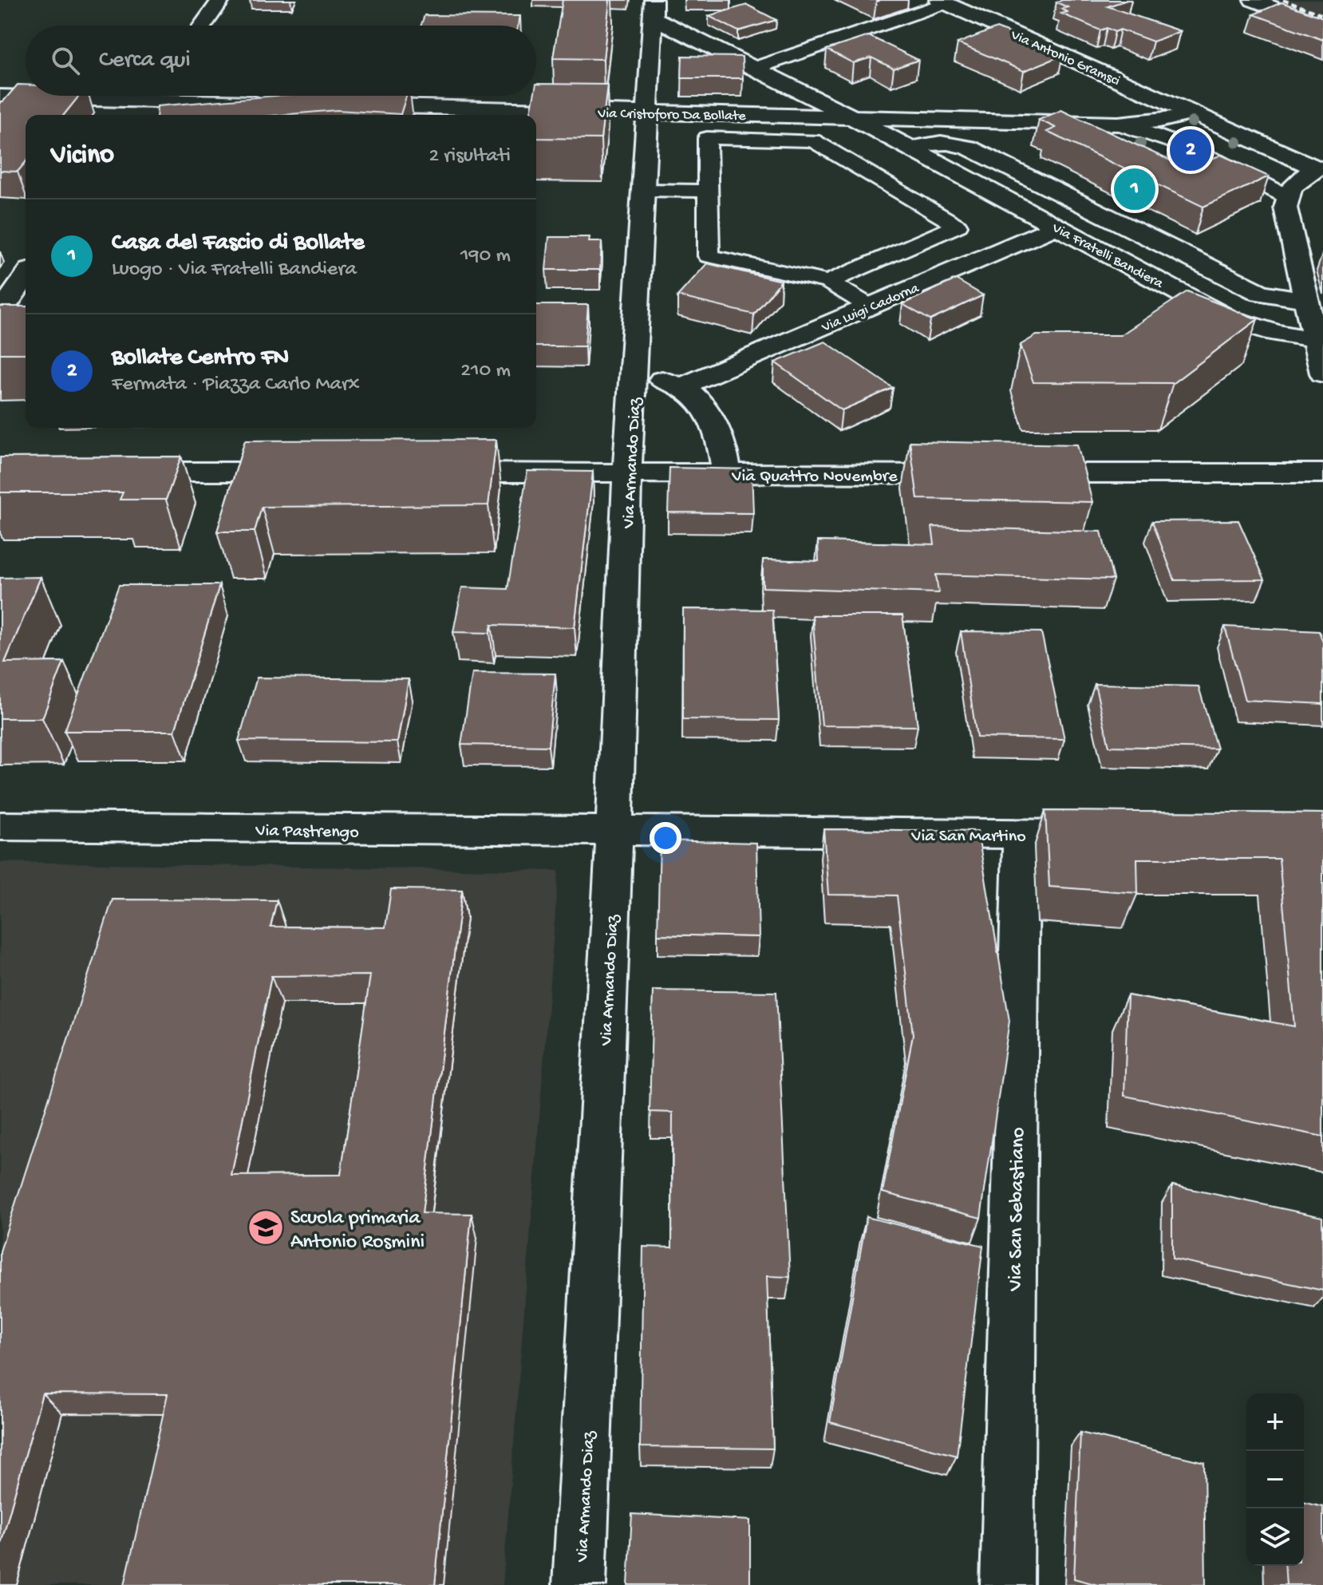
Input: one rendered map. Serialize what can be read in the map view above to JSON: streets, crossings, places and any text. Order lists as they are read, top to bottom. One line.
{"streets":{"street":["Via Antonio Gramsci","Via Cristoforo Da Bollate","Via Fratelli Bandiera","Via Luigi Cadorna","Via Armando Diaz","Via Quattro Novembre","Via Pastrengo","Via San Martino","Via San Sebastiano"]},"crossings":[["Via Antonio Gramsci","Via Cristoforo Da Bollate"],["Via Cristoforo Da Bollate","Via Fratelli Bandiera"],["Via Cristoforo Da Bollate","Via Armando Diaz"],["Via Fratelli Bandiera","Via Luigi Cadorna"],["Via Fratelli Bandiera","Via Armando Diaz"],["Via Luigi Cadorna","Via Armando Diaz"],["Via Armando Diaz","Via Quattro Novembre"],["Via Armando Diaz","Via Pastrengo"],["Via Armando Diaz","Via San Martino"],["Via Pastrengo","Via San Martino"],["Via San Martino","Via San Sebastiano"]],"places":{"school or university":["Scuola primaria Antonio Rosmini"]},"page":{"search":"Cerca qui","heading":["Vicino","2 risultati"],"pins":["2","1"],"list":[{"mark":"1","name":"Casa del Fascio di Bollate","note":"Luogo · Via Fratelli Bandiera","value":"190 m"},{"mark":"2","name":"Bollate Centro FN","note":"Fermata · Piazza Carlo Marx","value":"210 m"}],"map_buttons":["+","−"]}}
